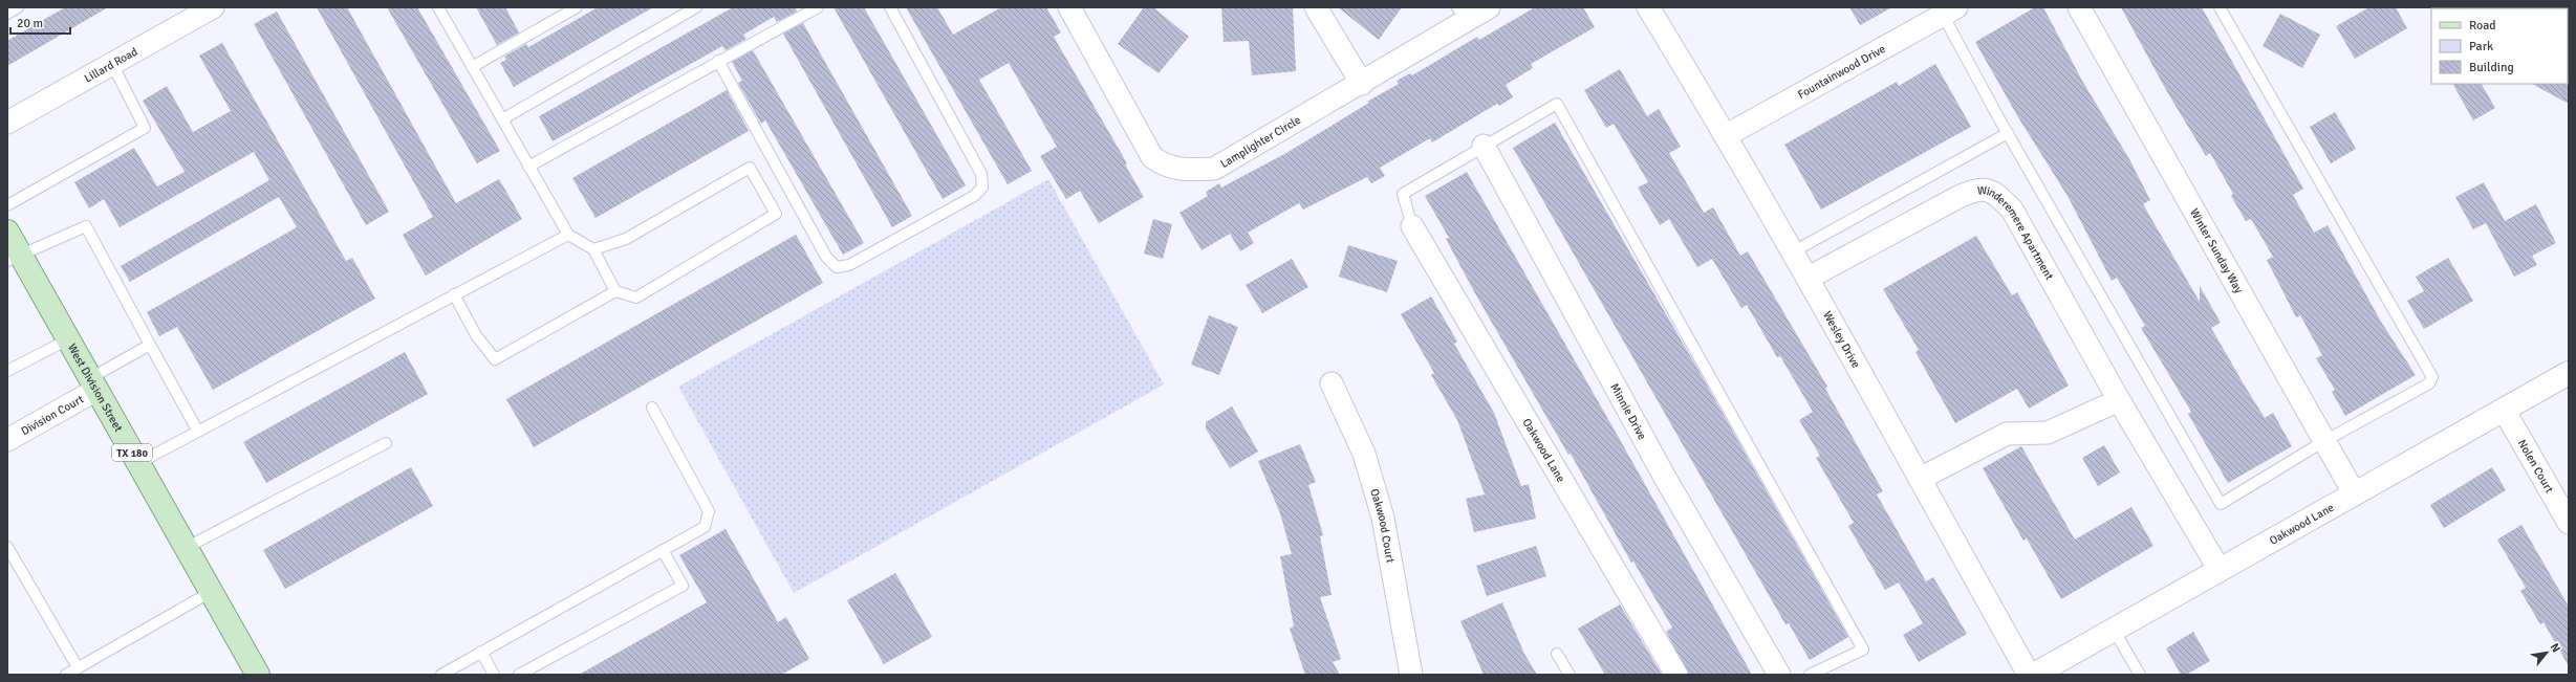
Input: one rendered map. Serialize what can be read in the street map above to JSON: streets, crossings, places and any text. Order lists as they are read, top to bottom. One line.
{"streets":{"main road":["West Division Street","TX 180"],"street":["Lillard Road","Fountainwood Drive","Lamplighter Circle","Winderemere Apartment","Winter Sunday Way","Wesley Drive","Minnie Drive","Division Court","Oakwood Lane","Nolen Court","Oakwood Court"]},"crossings":[["Fountainwood Drive","Wesley Drive"],["Winderemere Apartment","Wesley Drive"],["Winderemere Apartment","Oakwood Lane"],["Winter Sunday Way","Oakwood Lane"],["West Division Street","Division Court"],["Oakwood Lane","Nolen Court"]],"legend":["Road","Park","Building"],"scale_bar":"20 m","north":"top right"}
